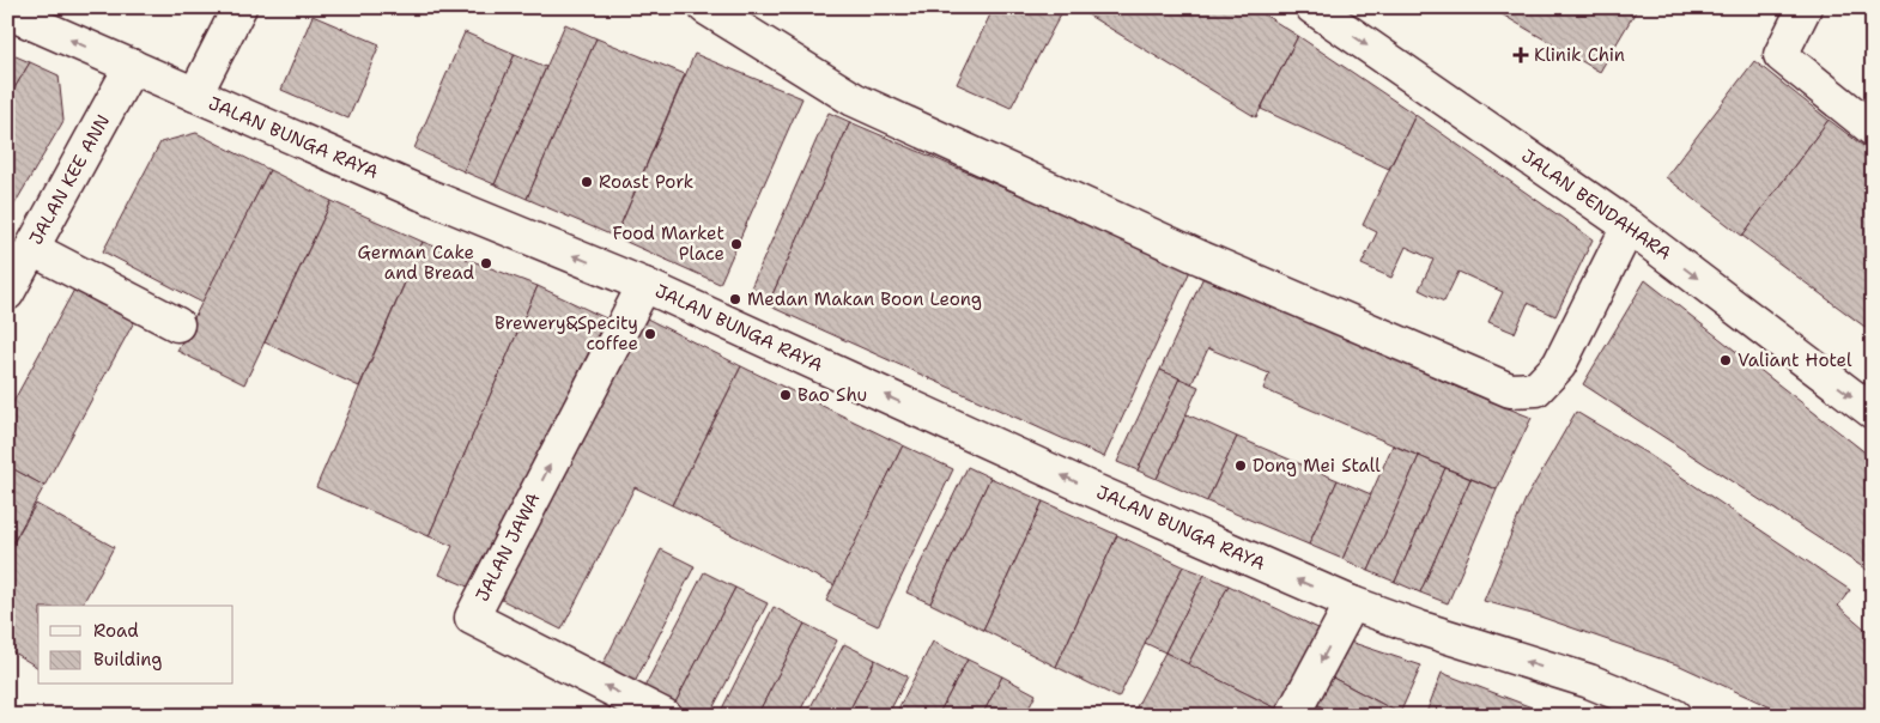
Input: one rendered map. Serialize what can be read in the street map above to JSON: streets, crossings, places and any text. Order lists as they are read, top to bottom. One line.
{"streets":{"street":["JALAN BUNGA RAYA","JALAN KEE ANN","JALAN BENDAHARA","JALAN JAWA"]},"crossings":[["JALAN BUNGA RAYA","JALAN KEE ANN"],["JALAN BUNGA RAYA","JALAN JAWA"]],"one_way":["JALAN BUNGA RAYA","JALAN BENDAHARA"],"places":{"health":["Klinik Chin"],"other":["Roast Pork","Food Market Place","German Cake and Bread","Medan Makan Boon Leong","Brewery&Specity coffee","Valiant Hotel","Bao Shu","Dong Mei Stall"]},"legend":["Road","Building"]}
